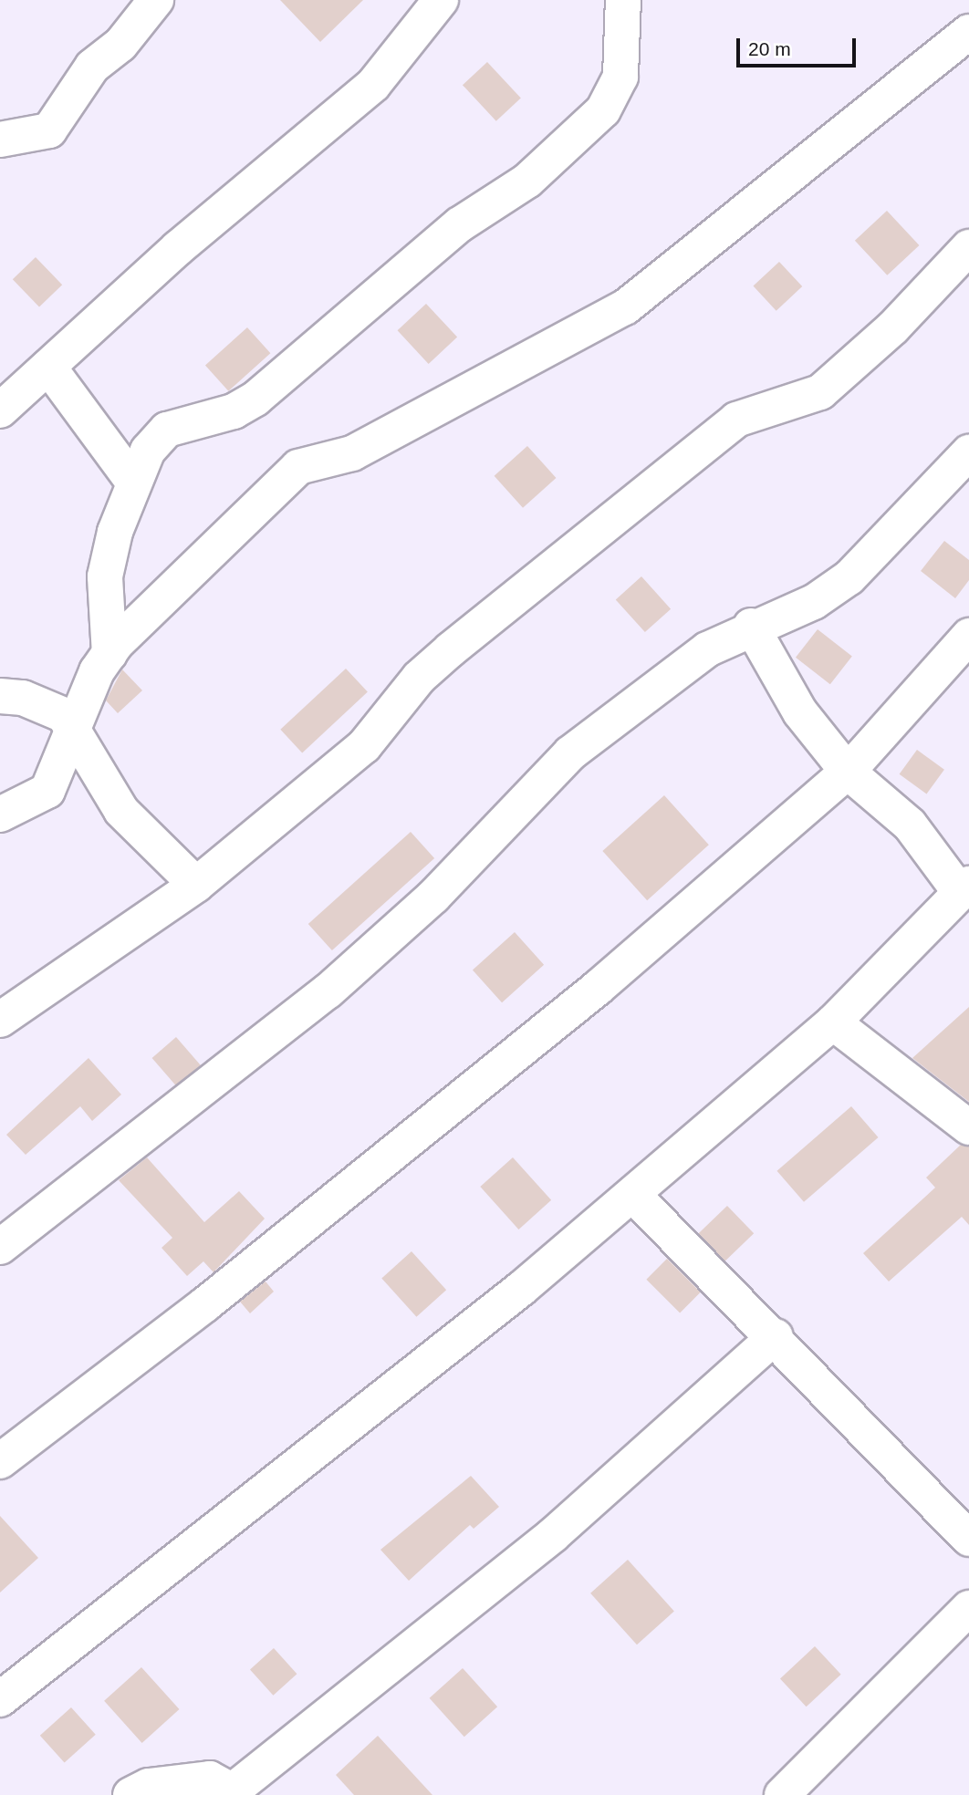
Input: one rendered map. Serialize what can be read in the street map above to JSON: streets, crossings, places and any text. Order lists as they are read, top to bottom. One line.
{"scale_bar":"20 m"}
